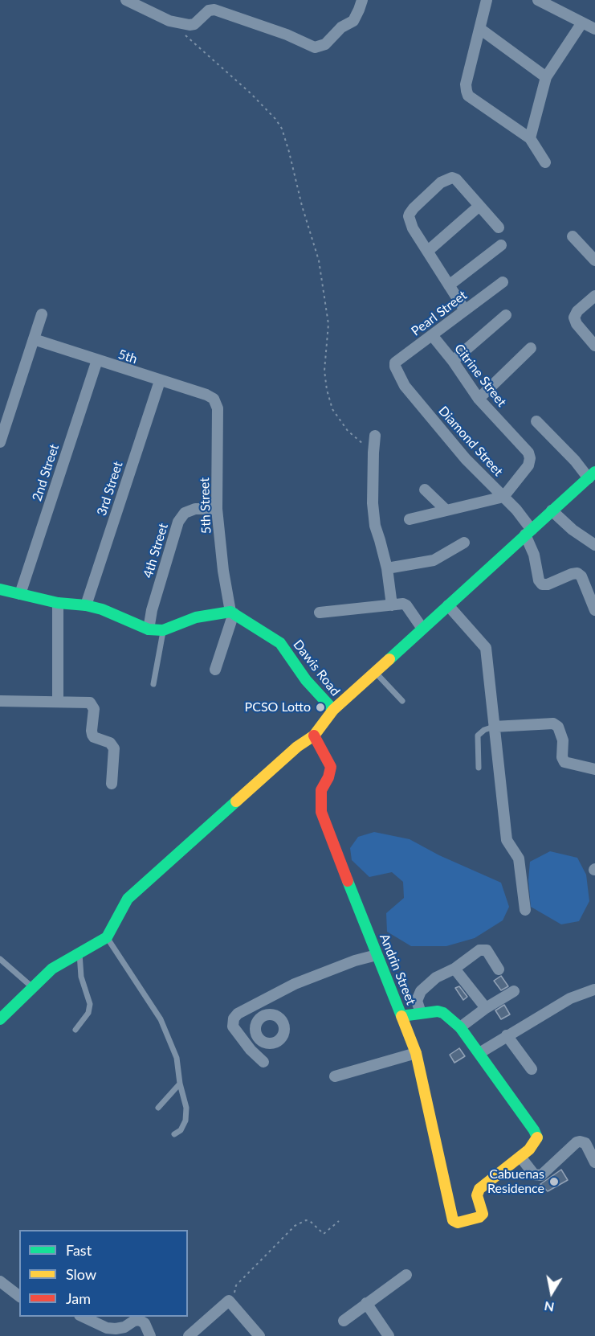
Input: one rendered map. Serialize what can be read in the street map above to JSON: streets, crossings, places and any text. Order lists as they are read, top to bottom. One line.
{"streets":{"street":["Pearl Street","5th","Citrine Street","Diamond Street","2nd Street","3rd Street","5th Street","4th Street","Dawis Road","Andrin Street"]},"crossings":[["Pearl Street","Citrine Street"],["Pearl Street","Diamond Street"],["5th","2nd Street"],["5th","3rd Street"],["5th","5th Street"],["Citrine Street","Diamond Street"],["Diamond Street","Dawis Road"],["5th Street","4th Street"],["5th Street","Dawis Road"]],"places":["PCSO Lotto","Cabuenas Residence"],"legend":["Fast","Slow","Jam"],"north":"bottom"}
